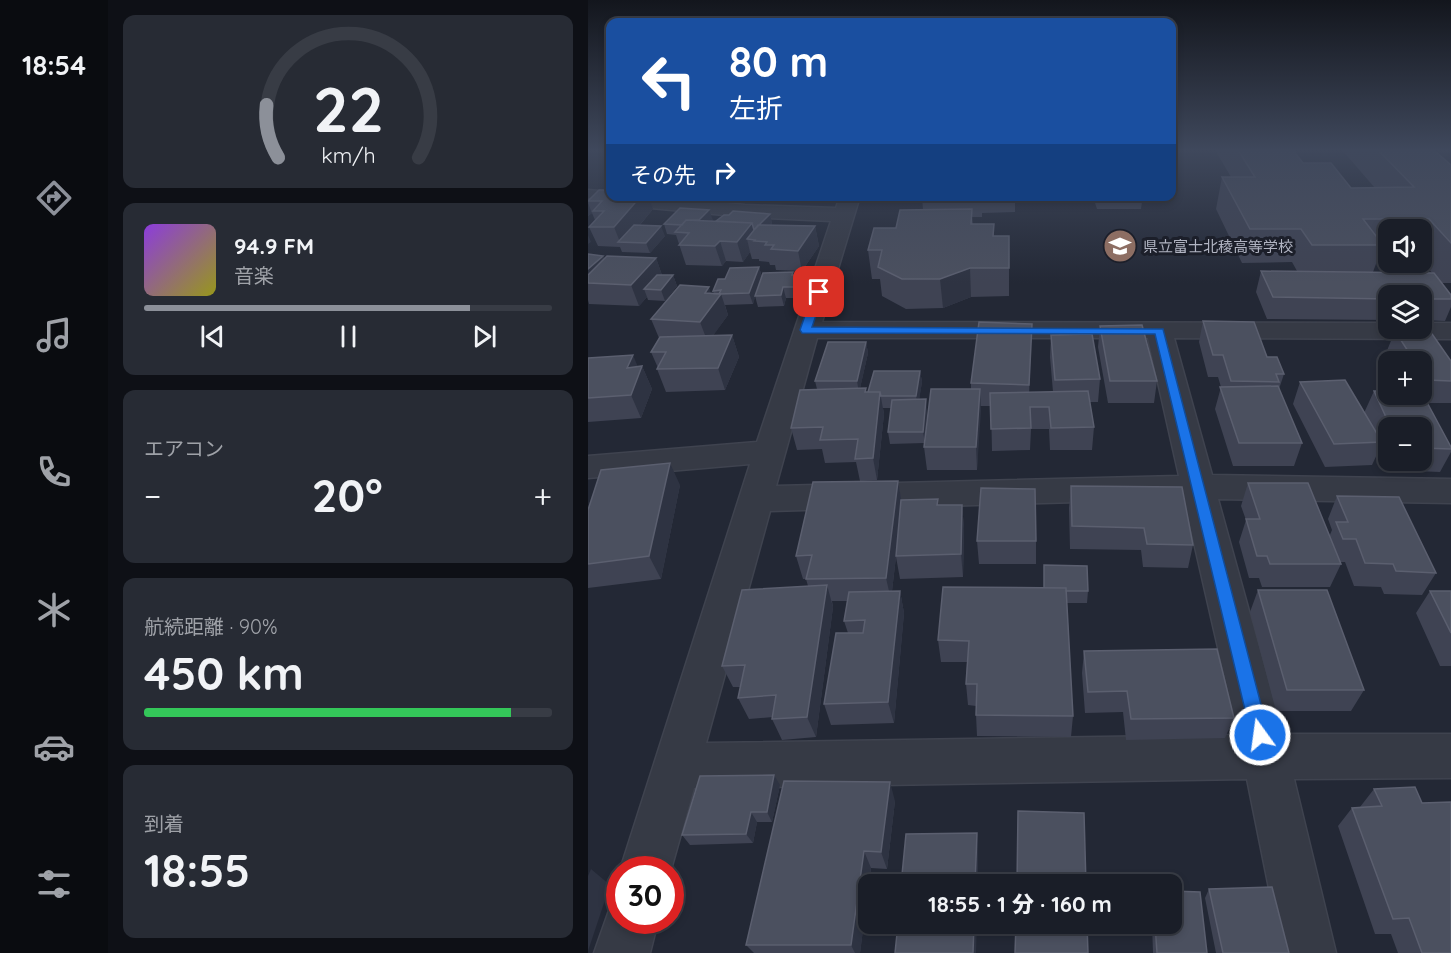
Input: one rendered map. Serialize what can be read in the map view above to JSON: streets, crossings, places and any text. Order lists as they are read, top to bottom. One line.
{"places":{"school or university":["県立富士北稜高等学校"]},"page":{"tabs":"18:54","turn":["80 m","左折"],"then":"その先","map_buttons":["+","−"],"song":["94.9 FM","音楽"],"tile":["エアコン",["航続距離 · 90%","450 km"],["到着","18:55"]],"heat":["−","20°","+"],"limit":"30","trip":"18:55 · 1 分 · 160 m","gauge":["22","km/h"]}}
